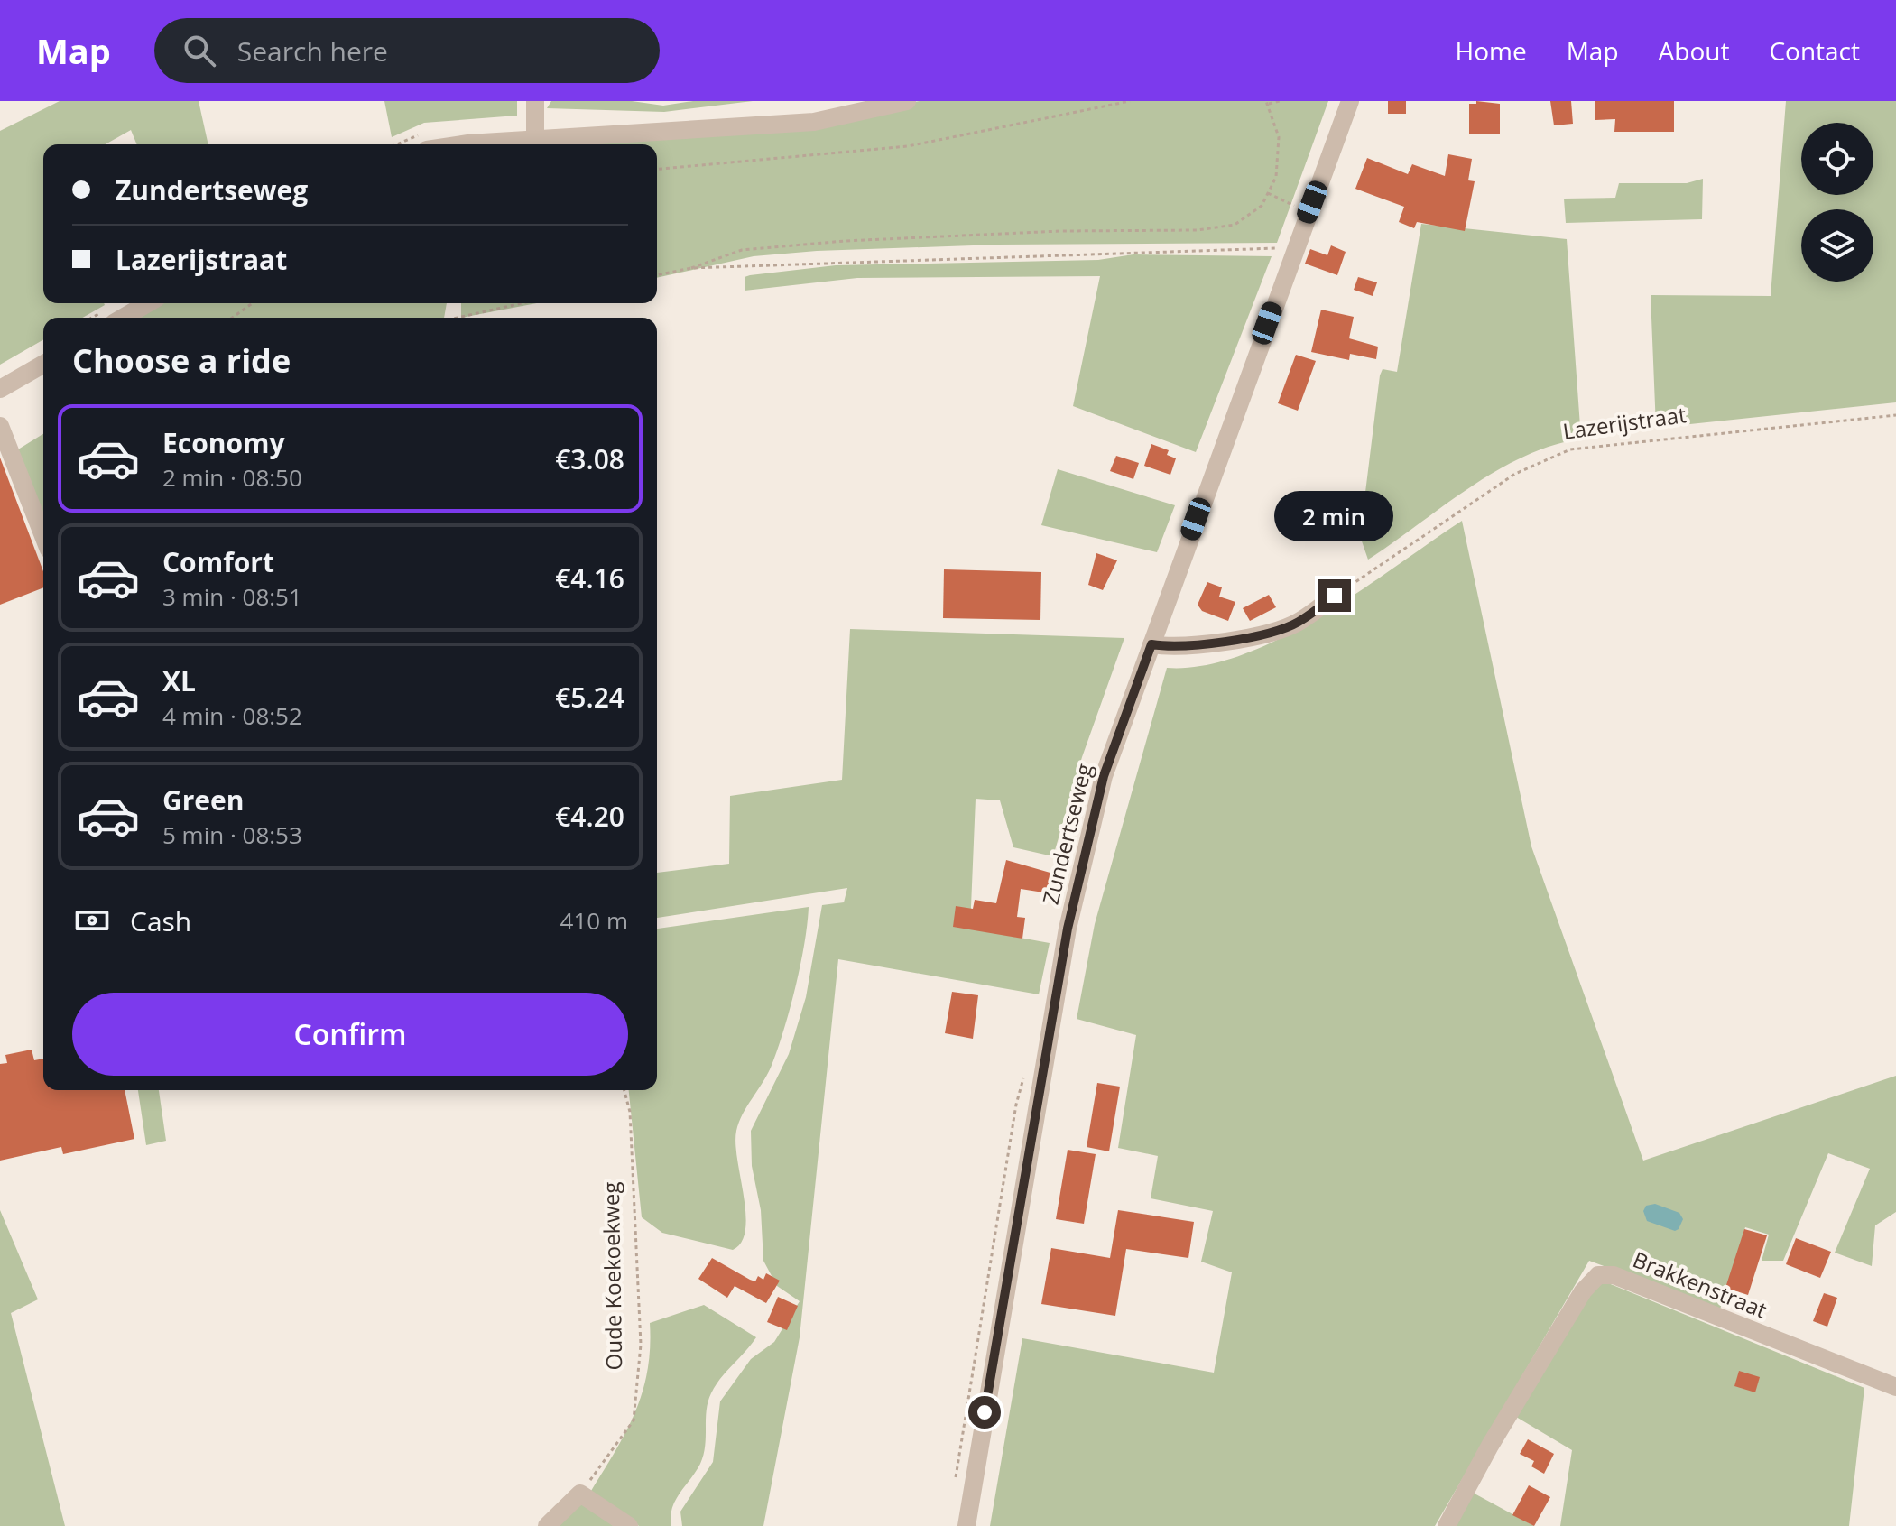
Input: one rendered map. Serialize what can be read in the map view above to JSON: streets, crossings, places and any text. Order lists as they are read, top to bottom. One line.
{"streets":{"street":["Zundertseweg","Brakkenstraat"],"path":["Lazerijstraat","Oude Koekoekweg"]},"page":{"header":"Map","search":"Search here","nav":["Home","Map","About","Contact"],"banner":["Zundertseweg","Lazerijstraat"],"heading":"Choose a ride","list":[{"name":"Economy","note":"2 min · 08:50","value":"€3.08"},{"name":"Comfort","note":"3 min · 08:51","value":"€4.16"},{"name":"XL","note":"4 min · 08:52","value":"€5.24"},{"name":"Green","note":"5 min · 08:53","value":"€4.20"}],"bubble":"2 min","pay":["Cash","410 m"],"buttons":"Confirm"}}
